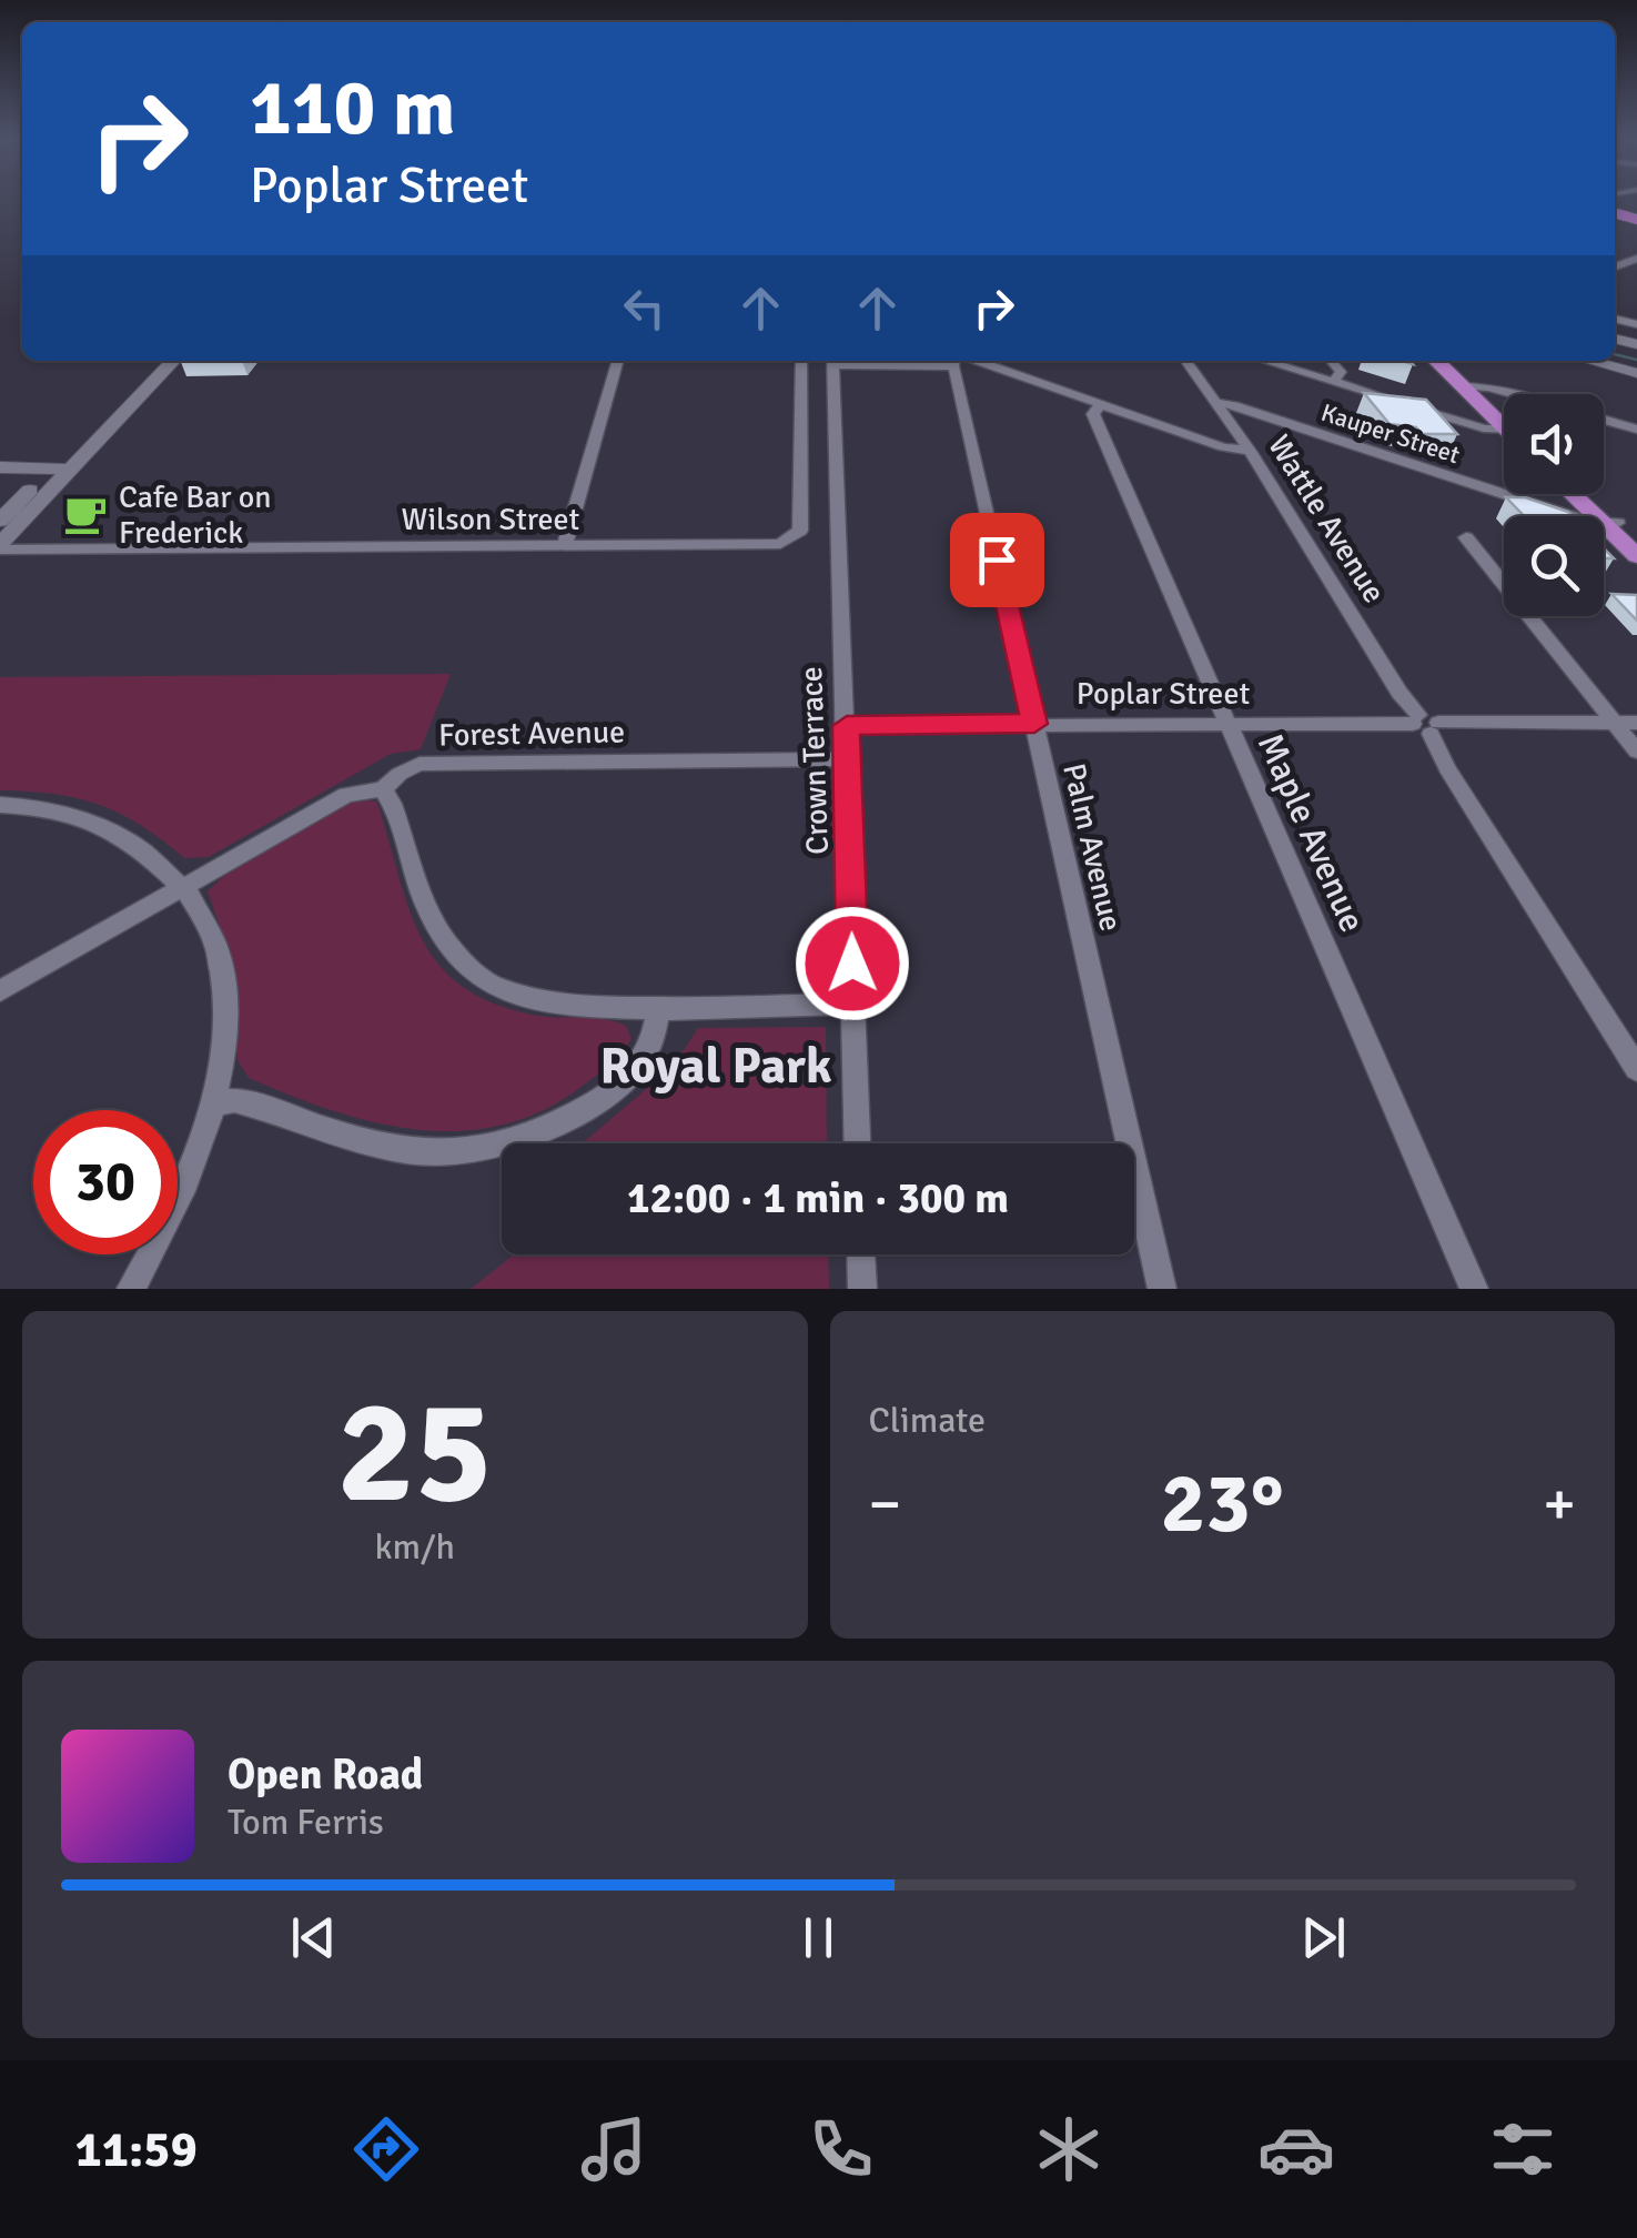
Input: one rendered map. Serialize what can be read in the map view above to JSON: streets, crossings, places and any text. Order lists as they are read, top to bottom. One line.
{"streets":{"street":["Kauper Street","Wilson Street","Wattle Avenue","Poplar Street","Forest Avenue","Crown Terrace","Maple Avenue","Palm Avenue"]},"crossings":[["Kauper Street","Wattle Avenue"],["Wattle Avenue","Poplar Street"],["Poplar Street","Crown Terrace"],["Poplar Street","Maple Avenue"],["Poplar Street","Palm Avenue"],["Forest Avenue","Crown Terrace"]],"districts":["Royal Park"],"places":{"cafe":["Cafe Bar on Frederick"]},"page":{"turn":["110 m","Poplar Street"],"limit":"30","trip":"12:00 · 1 min · 300 m","tile":[["25","km/h"],"Climate"],"heat":["−","23°","+"],"song":["Open Road","Tom Ferris"],"tabs":"11:59"}}
